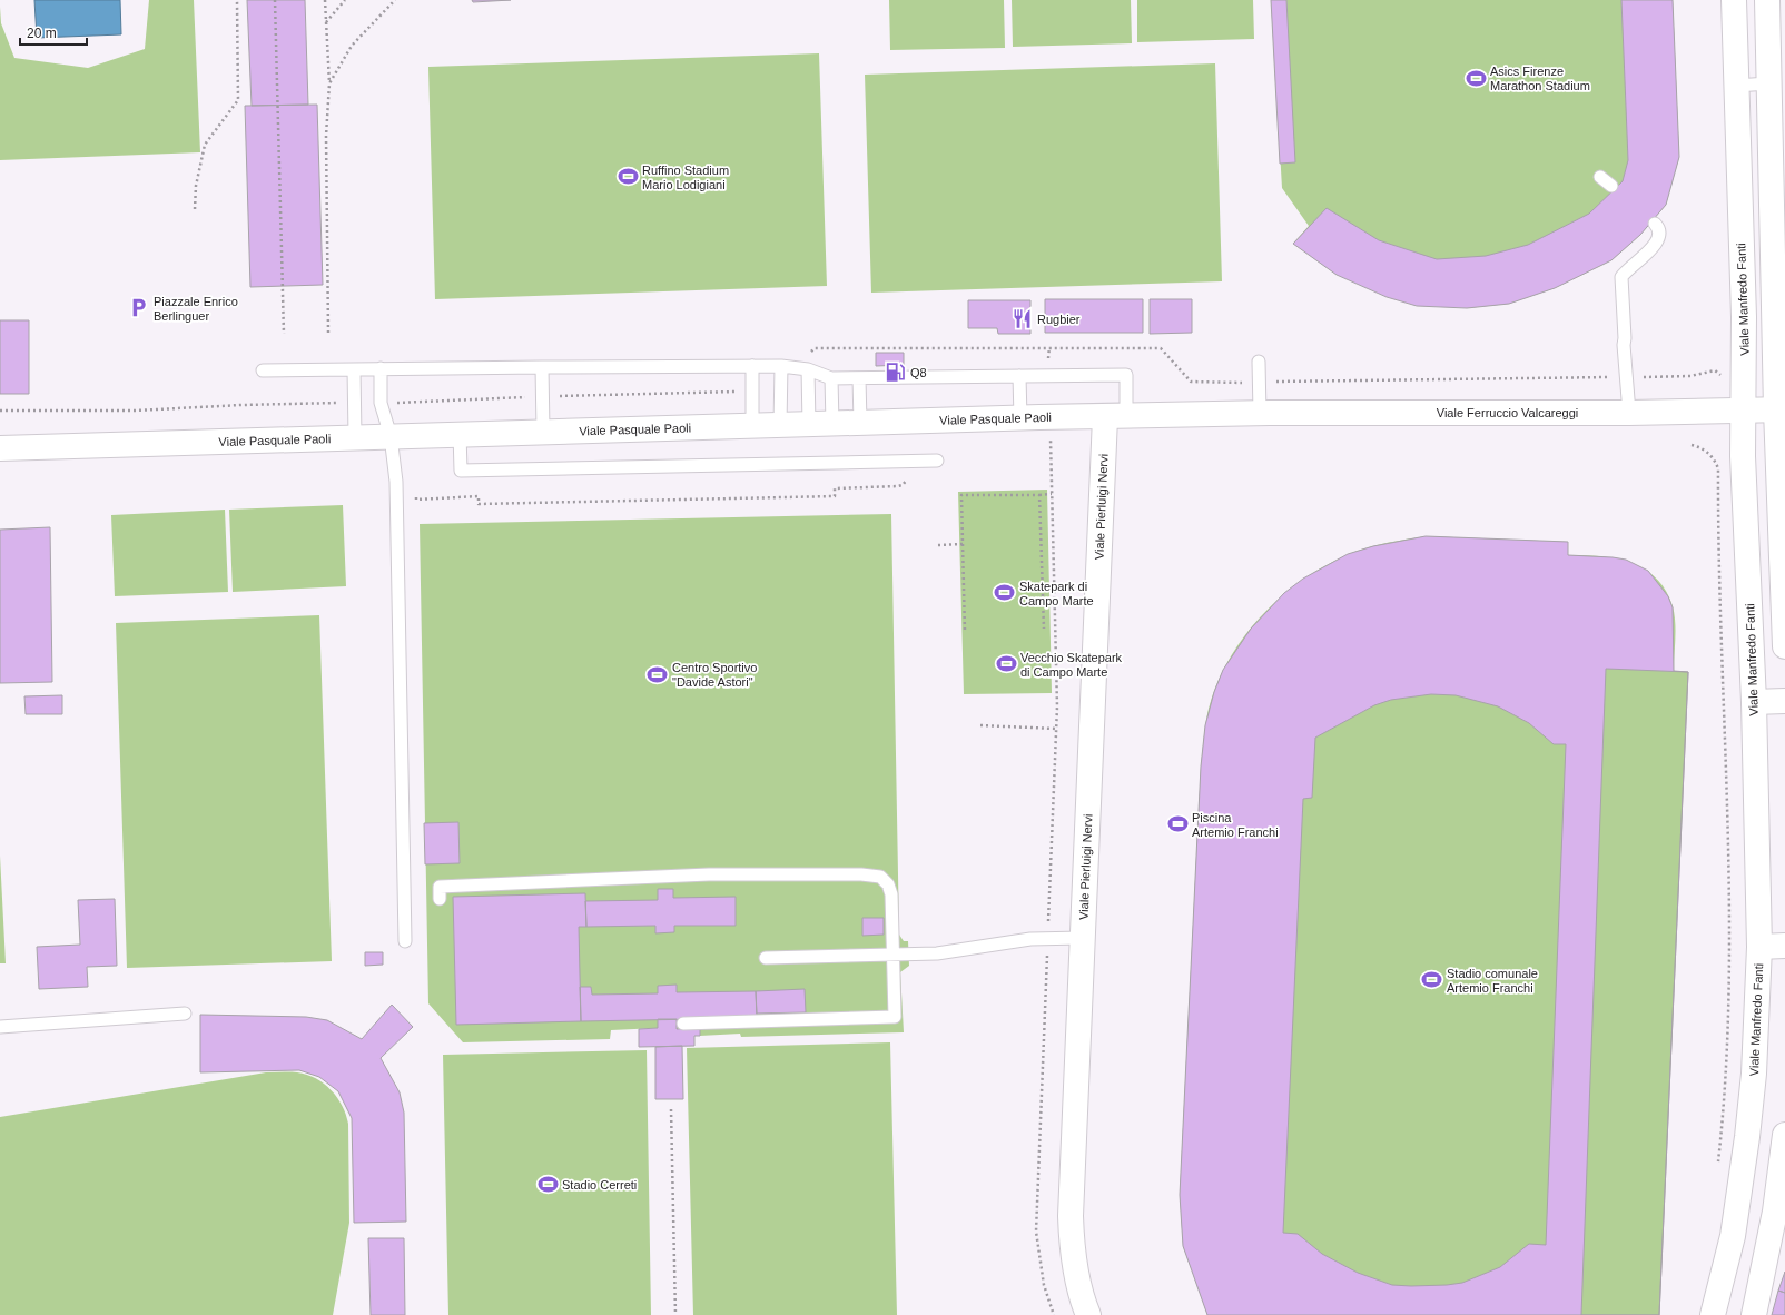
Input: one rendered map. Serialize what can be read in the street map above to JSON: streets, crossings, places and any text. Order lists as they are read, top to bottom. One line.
{"streets":{"street":["Viale Manfredo Fanti","Viale Ferruccio Valcareggi","Viale Pasquale Paoli","Viale Pierluigi Nervi"]},"crossings":[["Viale Manfredo Fanti","Viale Ferruccio Valcareggi"],["Viale Ferruccio Valcareggi","Viale Pasquale Paoli"],["Viale Pasquale Paoli","Viale Pierluigi Nervi"]],"places":{"sports":["Asics Firenze Marathon Stadium","Ruffino Stadium Mario Lodigiani","Skatepark di Campo Marte","Vecchio Skatepark di Campo Marte","Centro Sportivo \"Davide Astori\"","Piscina Artemio Franchi","Stadio comunale Artemio Franchi","Stadio Cerreti"],"parking":["Piazzale Enrico Berlinguer"],"restaurant":["Rugbier"],"fuel station":["Q8"]},"scale_bar":"20 m"}
